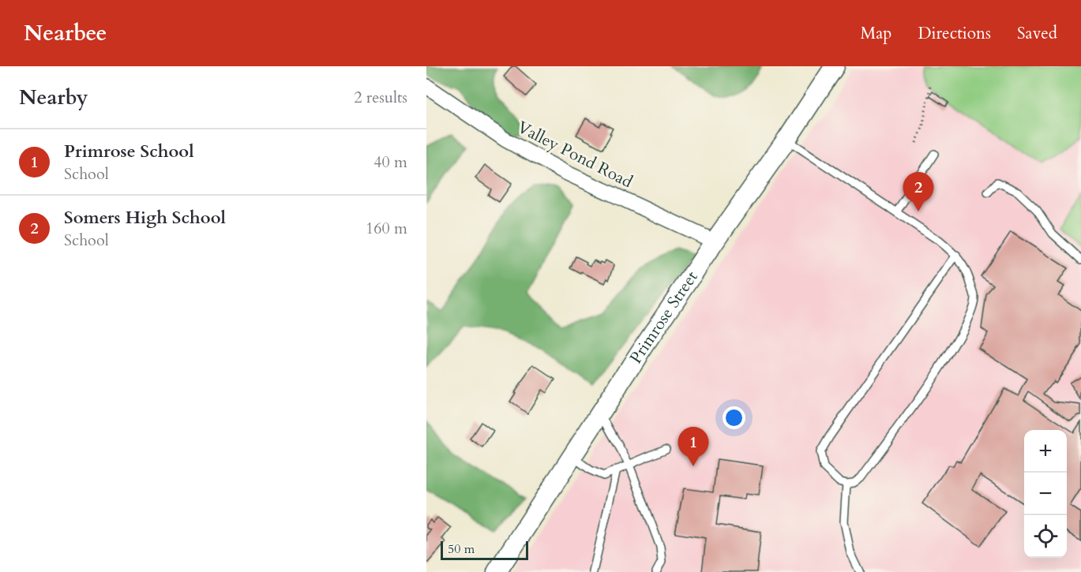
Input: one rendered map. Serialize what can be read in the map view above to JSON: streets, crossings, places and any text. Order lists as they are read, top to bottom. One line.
{"streets":{"main road":["Primrose Street"],"street":["Valley Pond Road"]},"crossings":[["Valley Pond Road","Primrose Street"]],"scale_bar":"50 m","page":{"header":"Nearbee","nav":["Map","Directions","Saved"],"heading":["Nearby","2 results"],"list":[{"mark":"1","name":"Primrose School","note":"School","value":"40 m"},{"mark":"2","name":"Somers High School","note":"School","value":"160 m"}],"pins":["2","1"],"map_buttons":["+","−"],"scale":"50 m"}}
